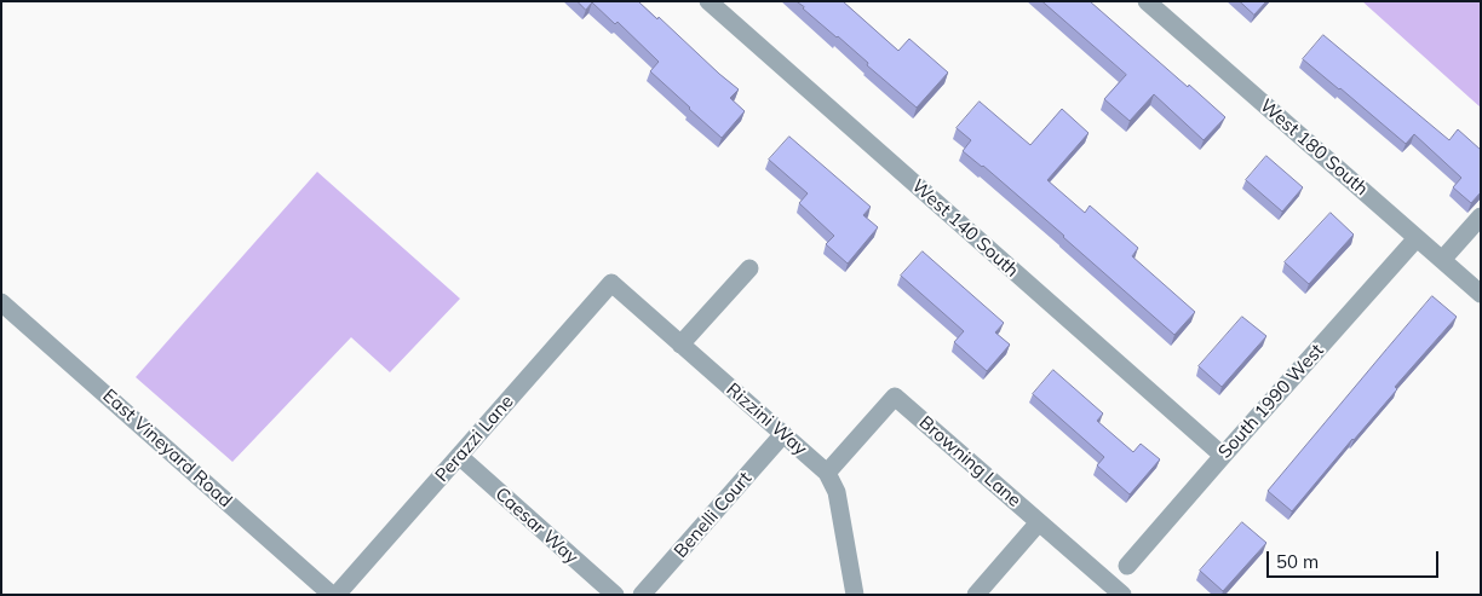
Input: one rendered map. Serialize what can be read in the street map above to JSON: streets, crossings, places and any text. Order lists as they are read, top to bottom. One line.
{"streets":{"street":["West 180 South","West 140 South","South 1990 West","Rizzini Way","Perazzi Lane","East Vineyard Road","Browning Lane","Benelli Court","Caesar Way"]},"crossings":[["West 180 South","South 1990 West"],["West 140 South","South 1990 West"],["Rizzini Way","Perazzi Lane"],["Rizzini Way","Browning Lane"],["Rizzini Way","Benelli Court"],["Perazzi Lane","Caesar Way"]],"scale_bar":"50 m"}
